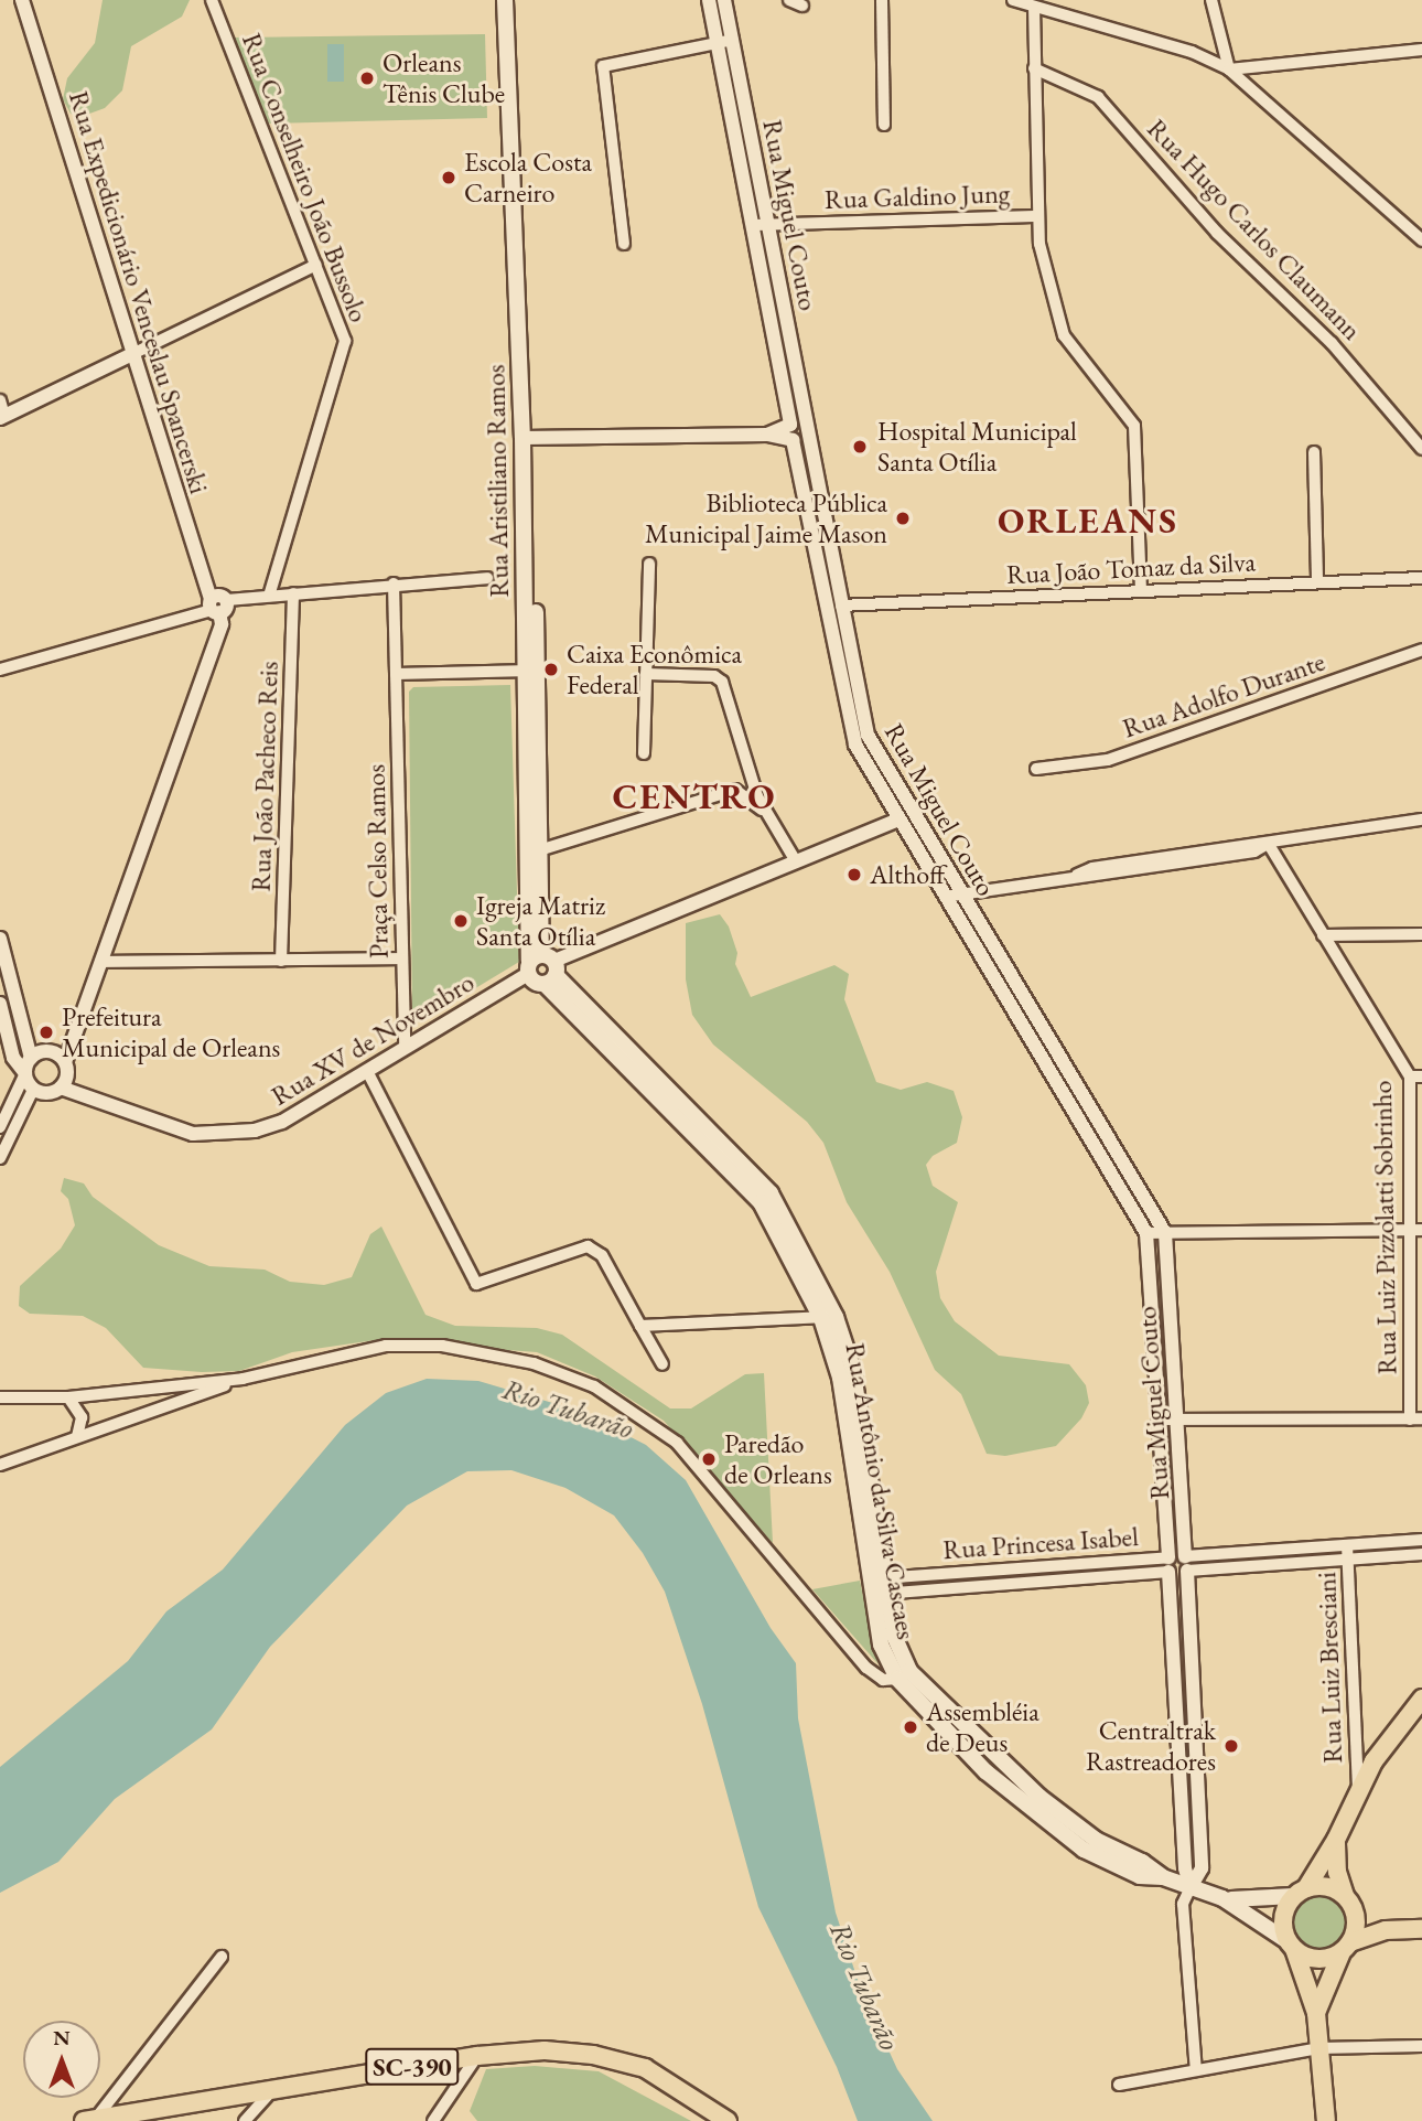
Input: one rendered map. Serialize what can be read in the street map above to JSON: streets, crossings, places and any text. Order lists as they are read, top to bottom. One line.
{"streets":{"main road":["Rua Aristiliano Ramos","Rua Antônio da Silva Cascaes","SC-390"],"street":["Rua Conselheiro João Bussolo","Rua Galdino Jung","Rua Miguel Couto","Rua Hugo Carlos Claumann","Rua Expedicionário Venceslau Spancerski","Rua João Tomaz da Silva","Rua Adolfo Durante","Rua João Pacheco Reis","Praça Celso Ramos","Rua XV de Novembro","Rua Luiz Pizzolatti Sobrinho","Rua Princesa Isabel","Rua Luiz Bresciani"]},"crossings":[["Rua Galdino Jung","Rua Miguel Couto"],["Rua Miguel Couto","Rua João Tomaz da Silva"],["Rua Miguel Couto","Rua XV de Novembro"],["Rua Miguel Couto","Rua Antônio da Silva Cascaes"],["Rua Miguel Couto","Rua Princesa Isabel"],["Rua Expedicionário Venceslau Spancerski","Rua XV de Novembro"],["Rua Aristiliano Ramos","Rua XV de Novembro"],["Rua Aristiliano Ramos","Rua Antônio da Silva Cascaes"],["Praça Celso Ramos","Rua XV de Novembro"],["Rua XV de Novembro","Rua Antônio da Silva Cascaes"],["Rua Antônio da Silva Cascaes","Rua Princesa Isabel"]],"districts":["ORLEANS","CENTRO"],"water":["Rio Tubarão"],"places":["Orleans Tênis Clube","Escola Costa Carneiro","Hospital Municipal Santa Otília","Biblioteca Pública Municipal Jaime Mason","Caixa Econômica Federal","Althoff","Igreja Matriz Santa Otília","Prefeitura Municipal de Orleans","Paredão de Orleans","Assembléia de Deus","Centraltrak Rastreadores"],"north":"top"}
